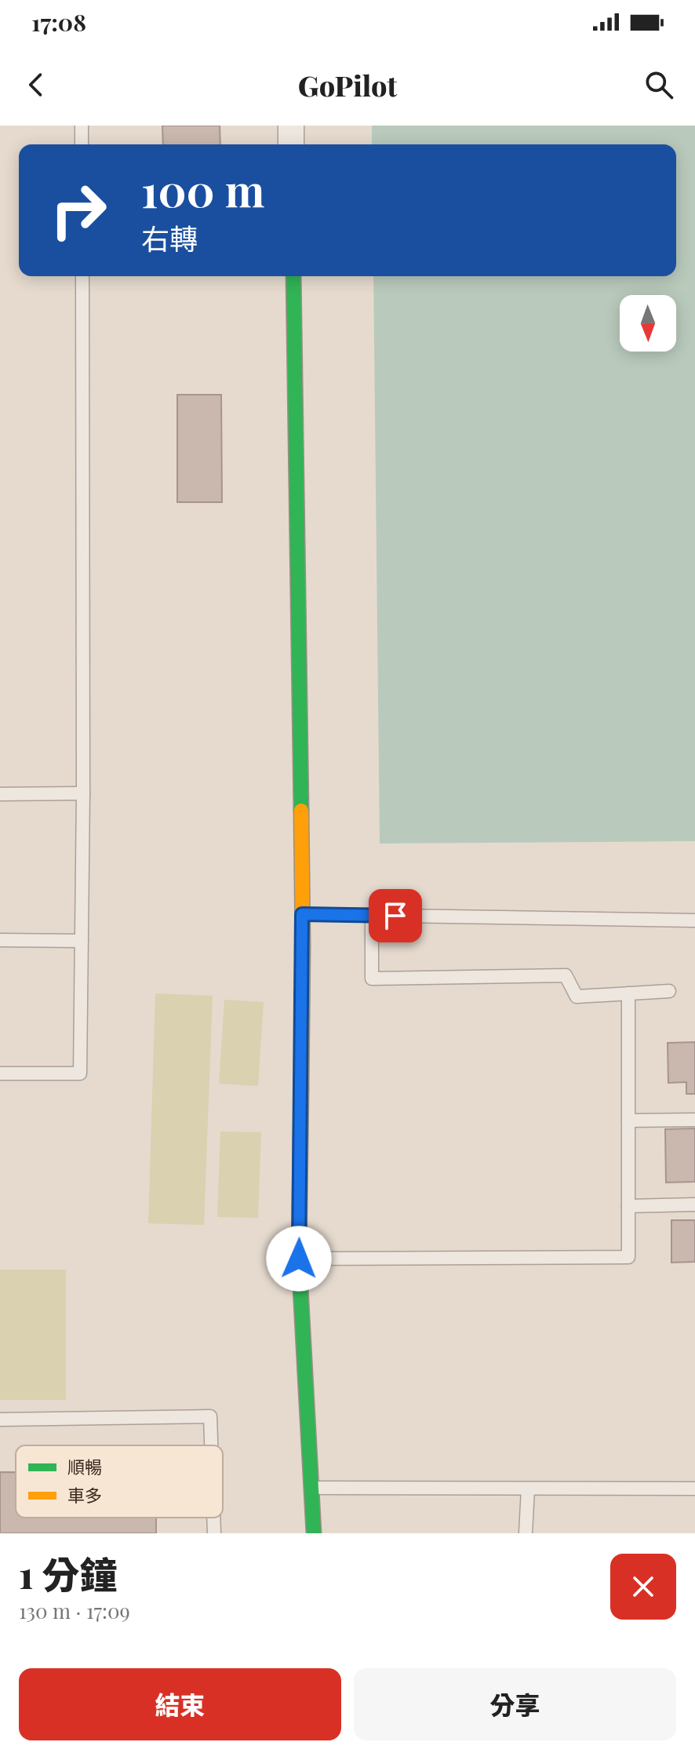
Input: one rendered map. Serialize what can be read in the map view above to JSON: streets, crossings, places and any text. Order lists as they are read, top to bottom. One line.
{"legend":["順暢","車多"],"north":"bottom","page":{"status":"17:08","header":"GoPilot","turn":["100 m","右轉"],"heading":["1 分鐘","130 m · 17:09"],"buttons":["結束","分享"]}}
